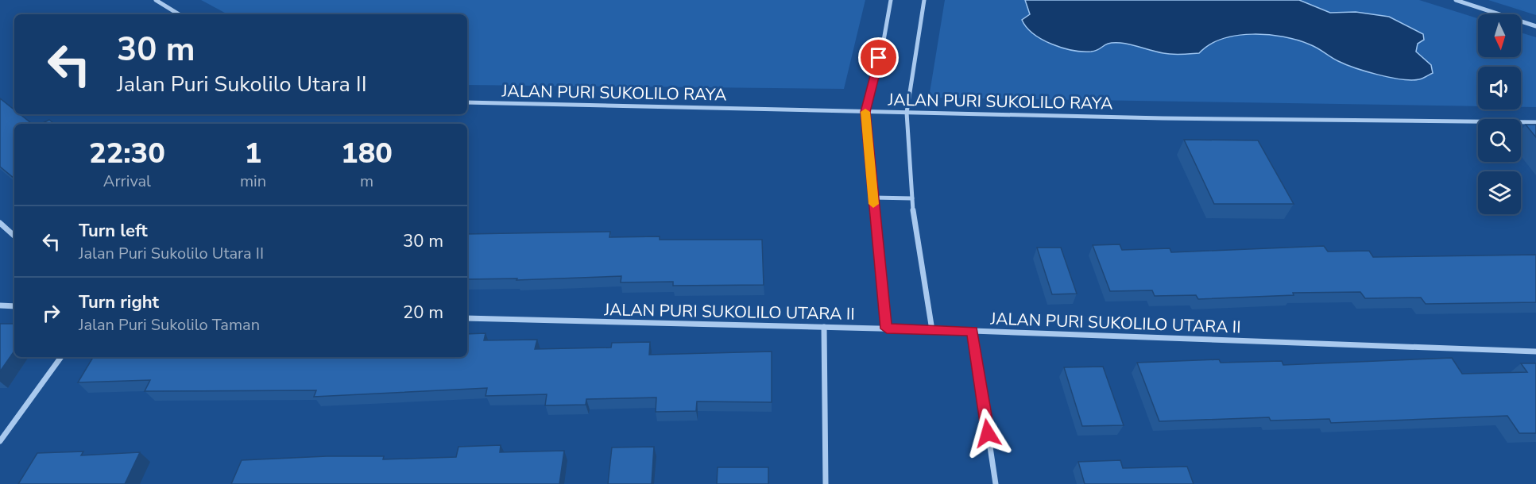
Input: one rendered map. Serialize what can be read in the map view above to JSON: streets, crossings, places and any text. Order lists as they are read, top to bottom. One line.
{"streets":{"street":["JALAN PURI SUKOLILO RAYA","JALAN PURI SUKOLILO UTARA II"]},"north":"bottom","page":{"turn":["30 m","Jalan Puri Sukolilo Utara II"],"eta":["22:30","Arrival","1","min","180","m"],"list":[{"name":"Turn left","note":"Jalan Puri Sukolilo Utara II","value":"30 m"},{"name":"Turn right","note":"Jalan Puri Sukolilo Taman","value":"20 m"}]}}
